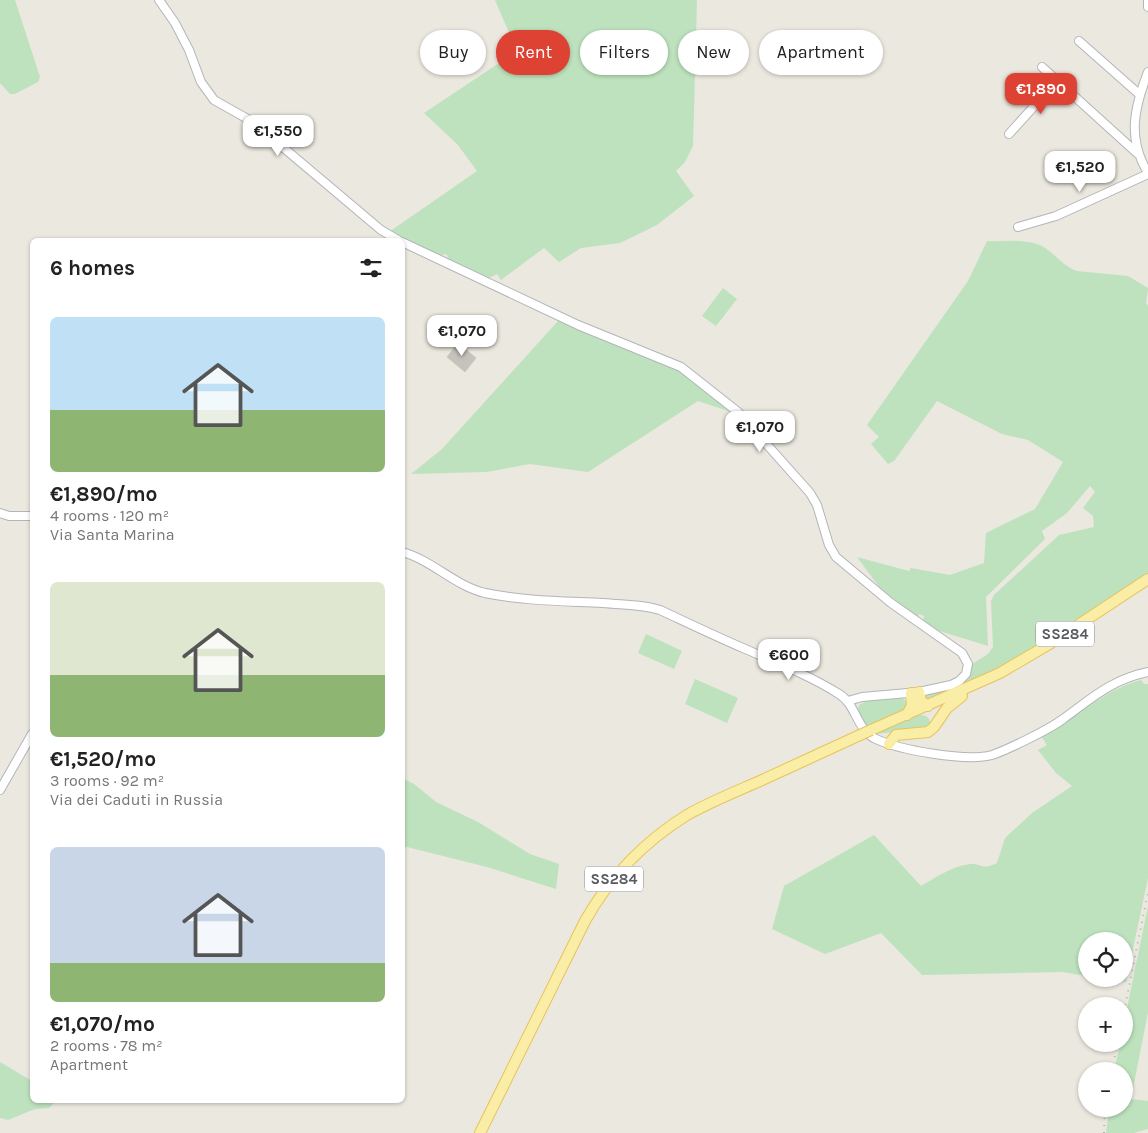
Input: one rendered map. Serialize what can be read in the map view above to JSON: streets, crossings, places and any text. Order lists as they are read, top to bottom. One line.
{"streets":{"main road":["SS284"]},"page":{"chip":["Buy","Rent","Filters","New","Apartment"],"price":["€1,890","€1,550","€1,520","€1,070","€1,070","€600"],"heading":"6 homes","list":[{"name":"€1,890/mo","note":"4 rooms · 120 m² · Via Santa Marina"},{"name":"€1,520/mo","note":"3 rooms · 92 m² · Via dei Caduti in Russia"},{"name":"€1,070/mo","note":"2 rooms · 78 m² · Apartment"}],"map_buttons":["+","−"]}}
